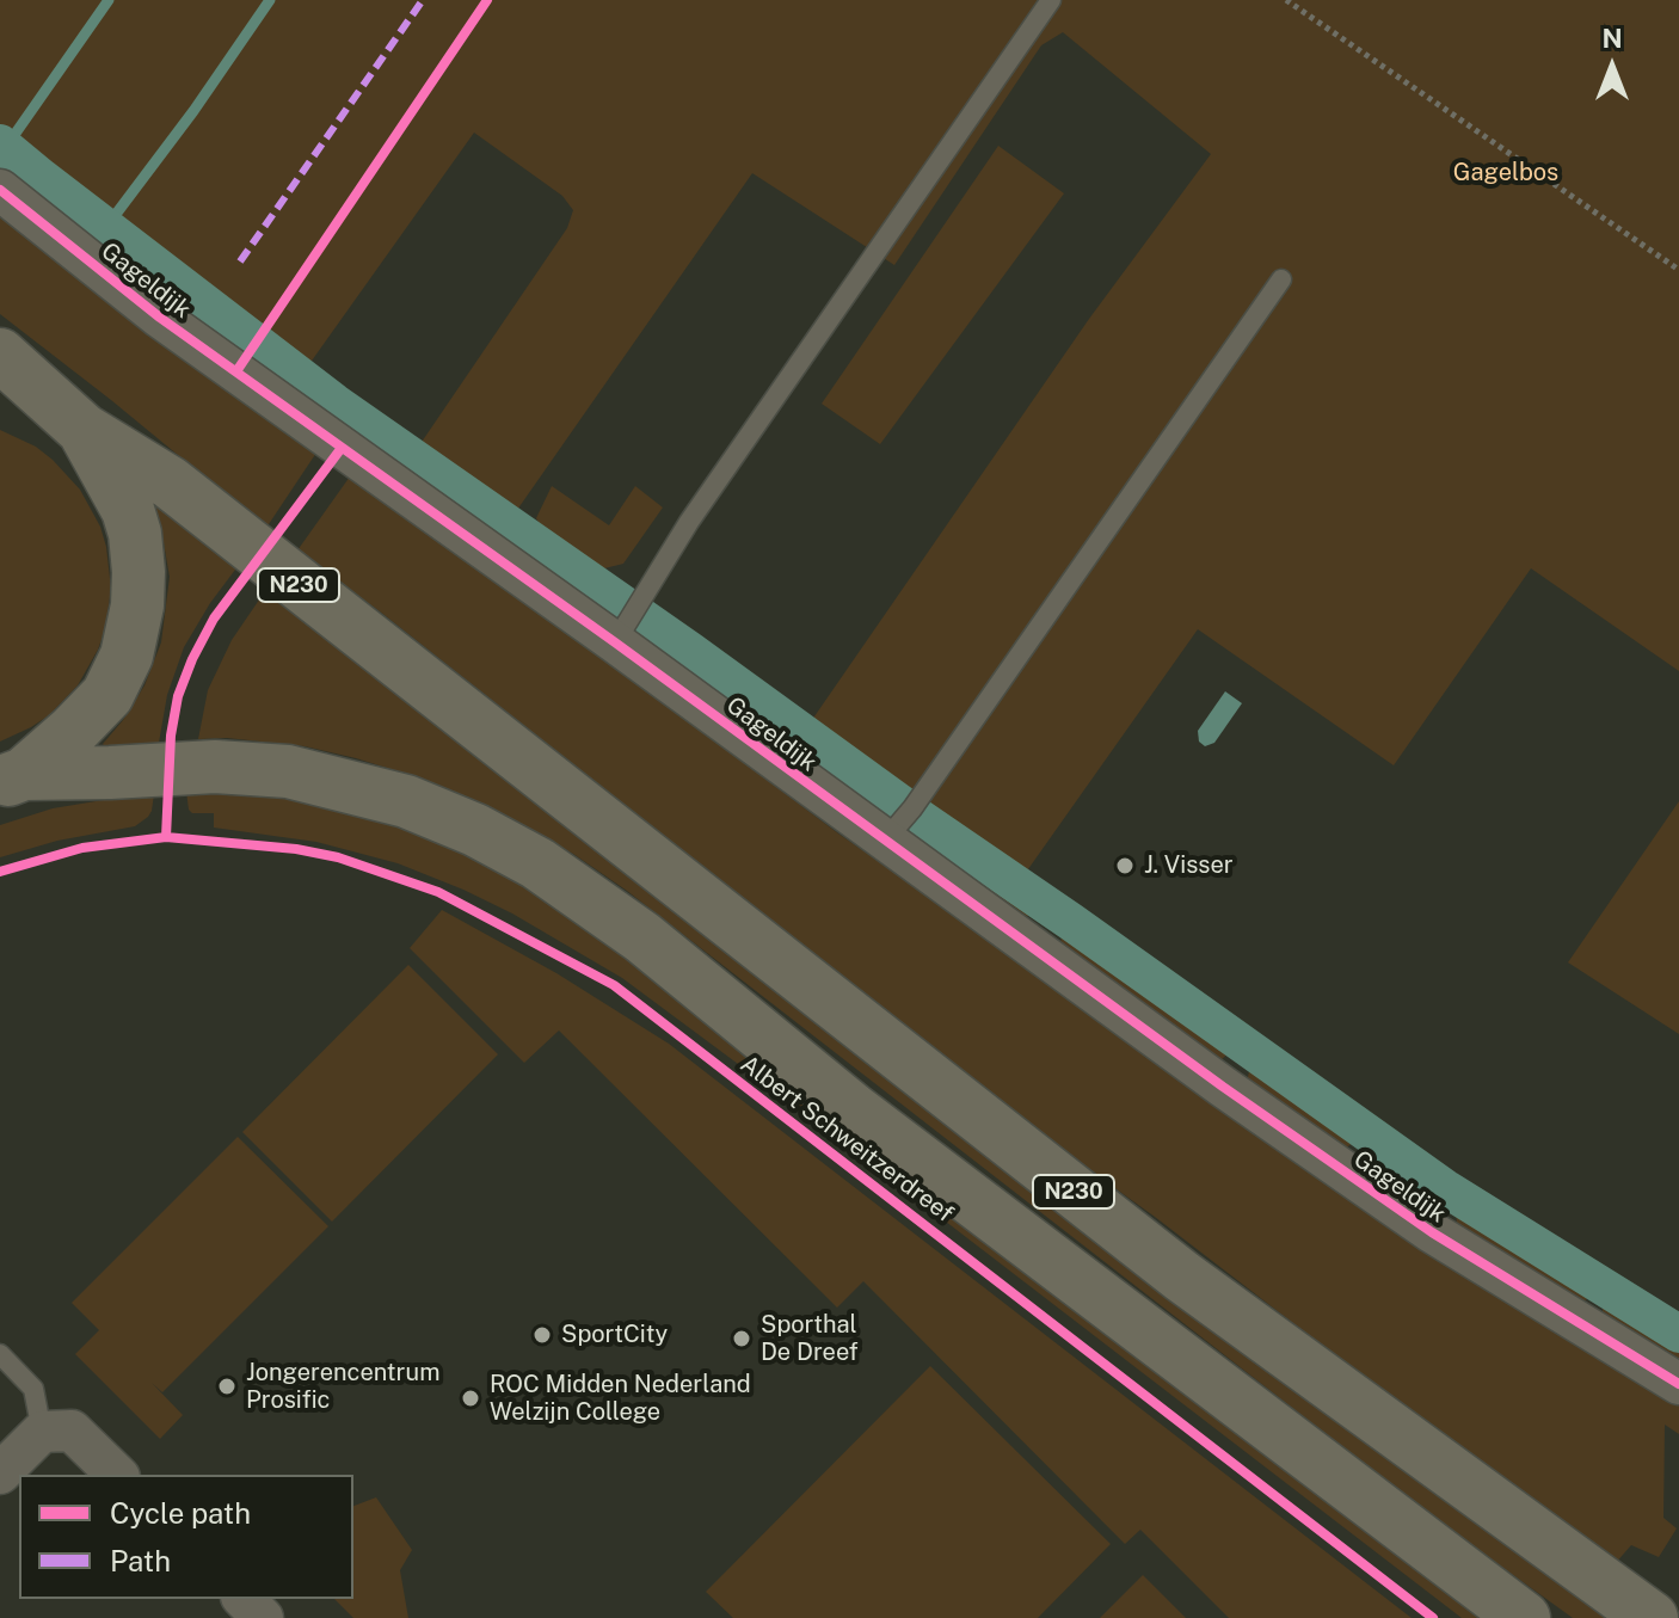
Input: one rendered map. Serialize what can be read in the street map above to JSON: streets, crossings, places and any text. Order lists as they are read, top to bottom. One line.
{"streets":{"highway":["N230","Albert Schweitzerdreef"],"street":["Gageldijk"]},"crossings":[["N230","Albert Schweitzerdreef"]],"parks":["Gagelbos"],"places":["J. Visser","SportCity","Sporthal De Dreef","Jongerencentrum Prosific","ROC Midden Nederland Welzijn College"],"legend":["Cycle path","Path"],"north":"top"}
